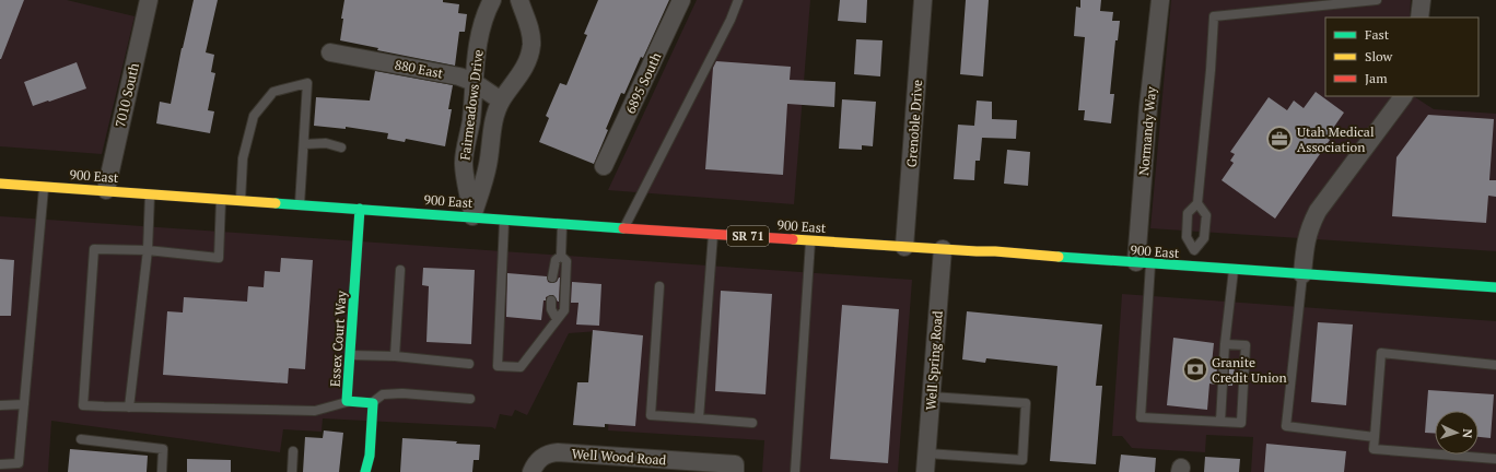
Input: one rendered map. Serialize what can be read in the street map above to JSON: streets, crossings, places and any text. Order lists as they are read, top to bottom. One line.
{"streets":{"main road":["900 East","SR 71","Essex Court Way"],"street":["880 East","6895 South","7010 South","Fairmeadows Drive","Grenoble Drive","Normandy Way","Well Spring Road","Well Wood Road"]},"crossings":[["880 East","Fairmeadows Drive"],["7010 South","900 East"],["Fairmeadows Drive","900 East"],["Grenoble Drive","900 East"],["Normandy Way","900 East"],["900 East","Essex Court Way"],["900 East","Well Spring Road"]],"places":{"office":["Utah Medical Association"],"bank":["Granite Credit Union"]},"legend":["Fast","Slow","Jam"],"north":"right"}
